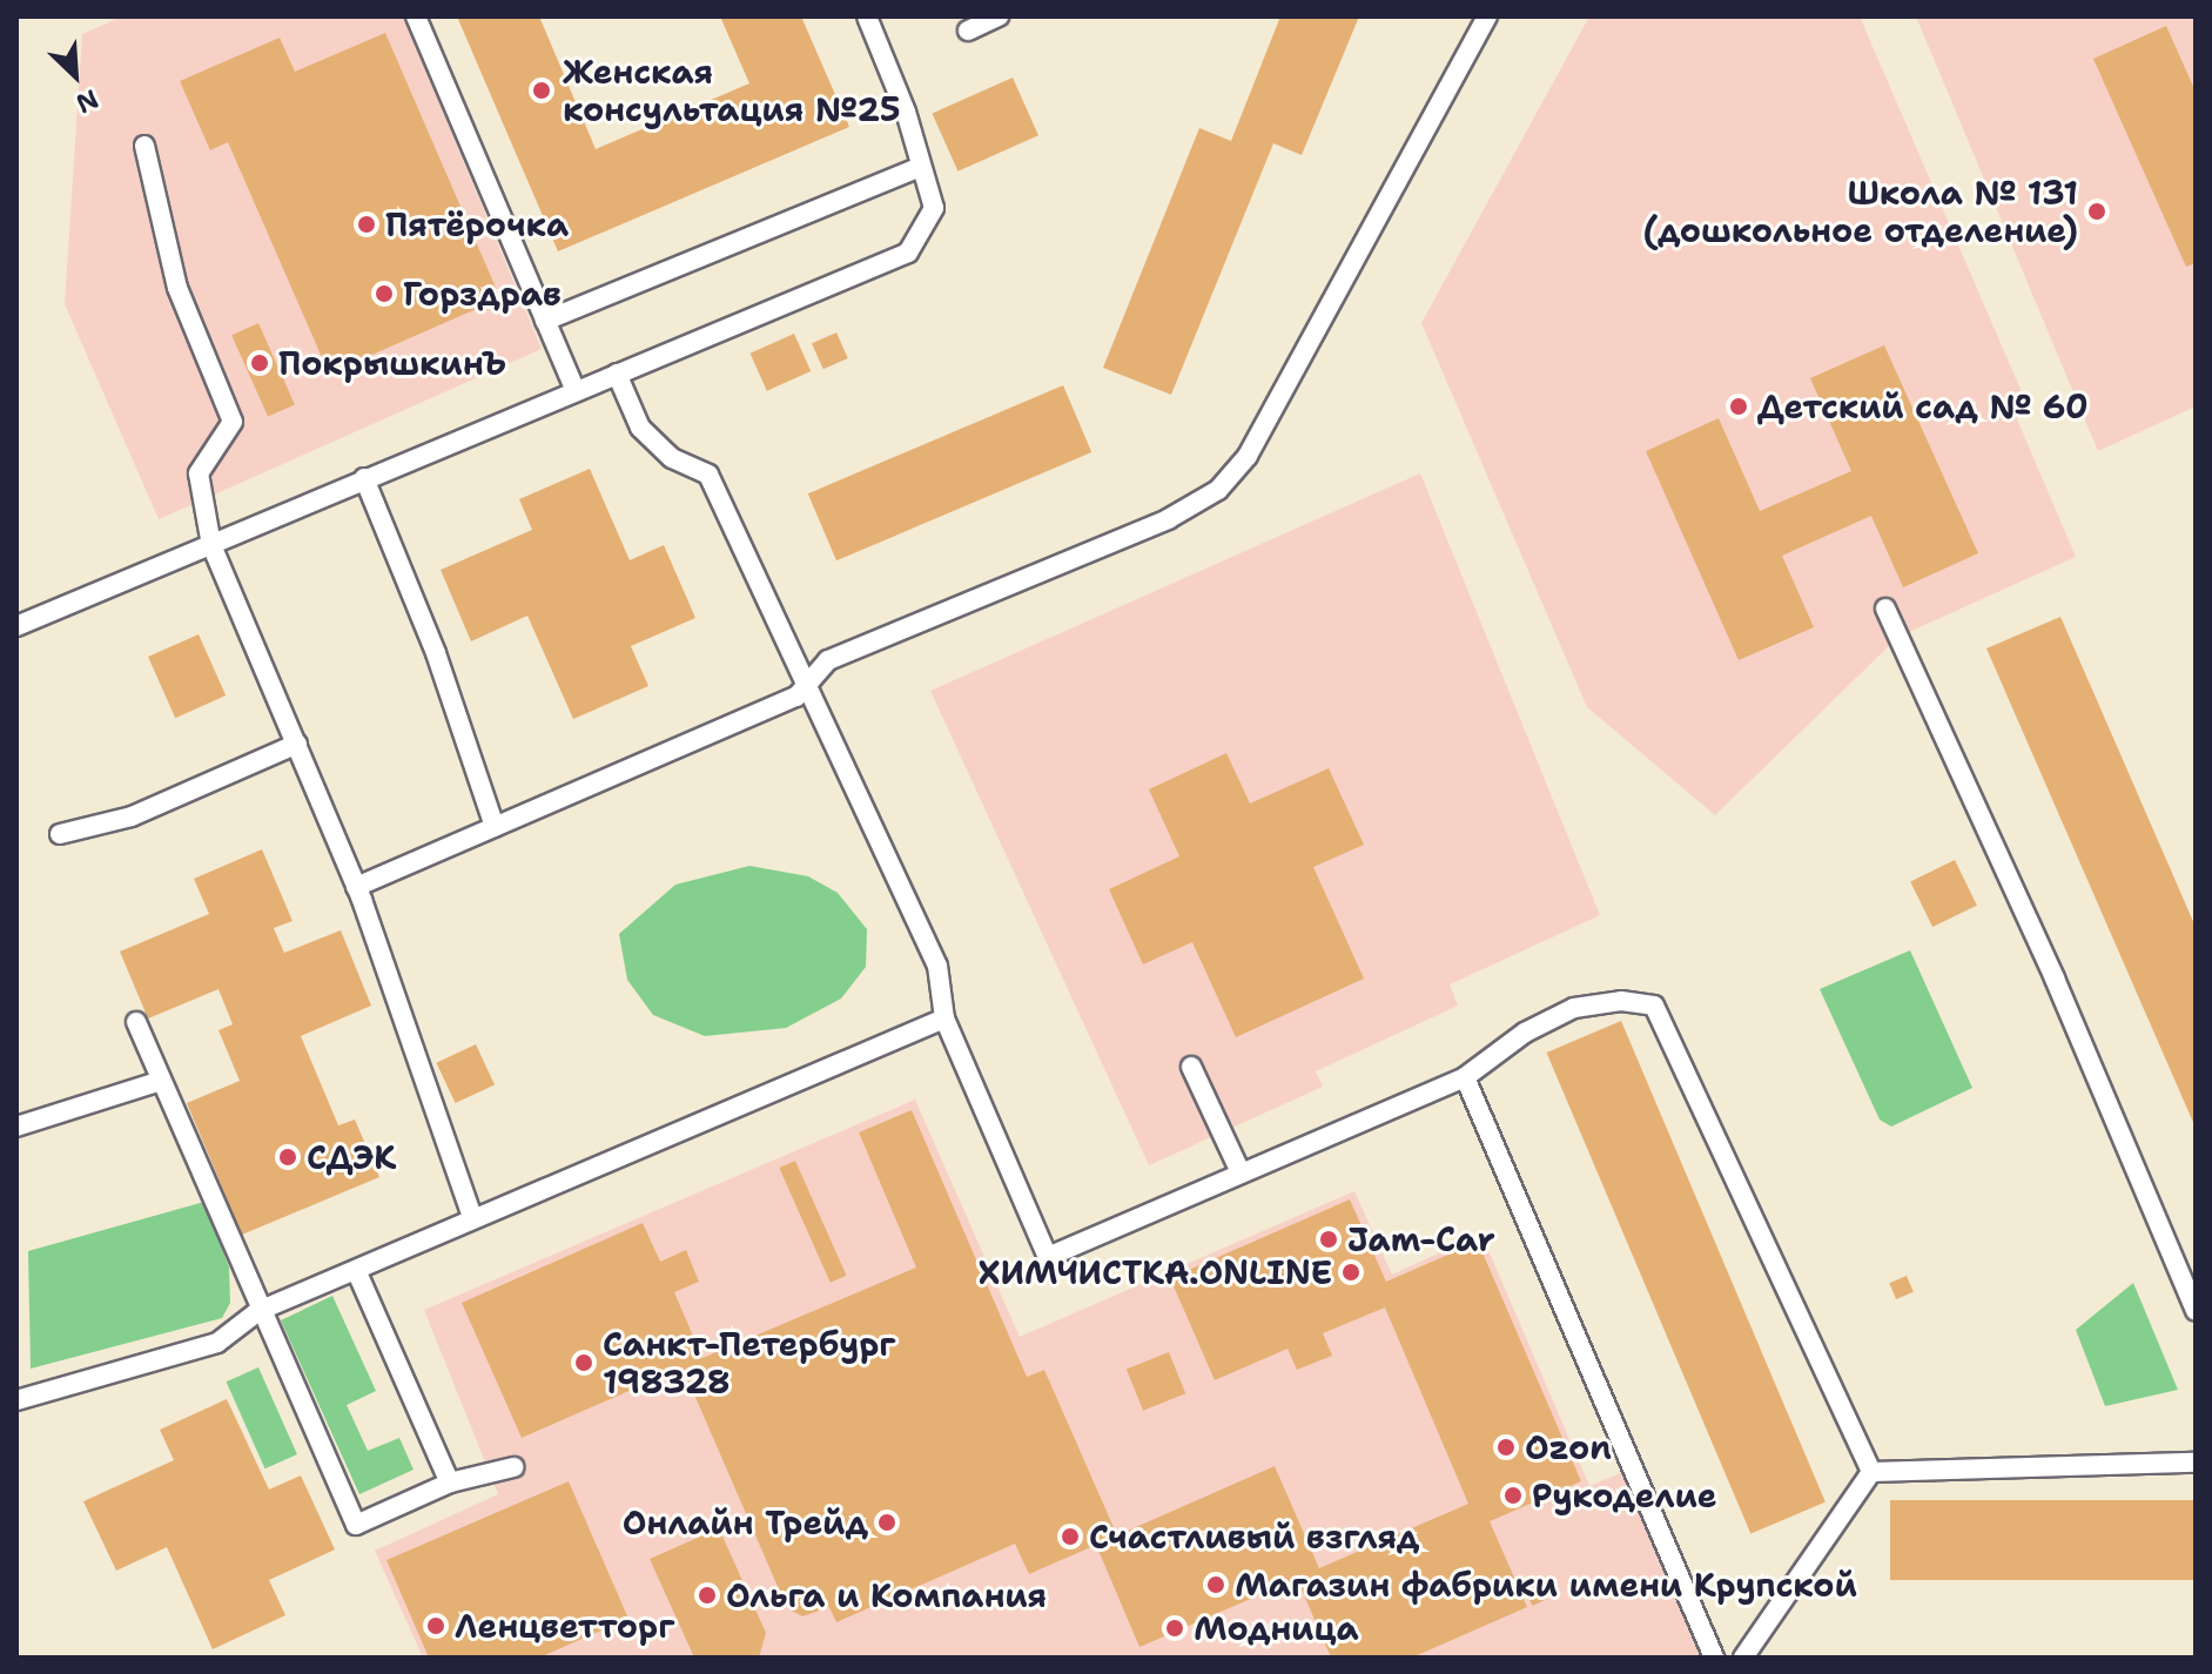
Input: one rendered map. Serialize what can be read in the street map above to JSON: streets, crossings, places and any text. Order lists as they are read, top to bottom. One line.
{"places":["Женская консультация №25","Школа № 131 (дошкольное отделение)","Пятёрочка","Горздрав","ПокрышкинЪ","Детский сад № 60","СДЭК","Jam-Car","ХИМЧИСТКА.ONLINE","Санкт-Петербург 198328","Ozon","Рукоделие","Онлайн Трейд","Счастливый взгляд","Магазин фабрики имени Крупской","Ольга и Компания","Ленцветторг","Модница"],"north":"bottom right"}
